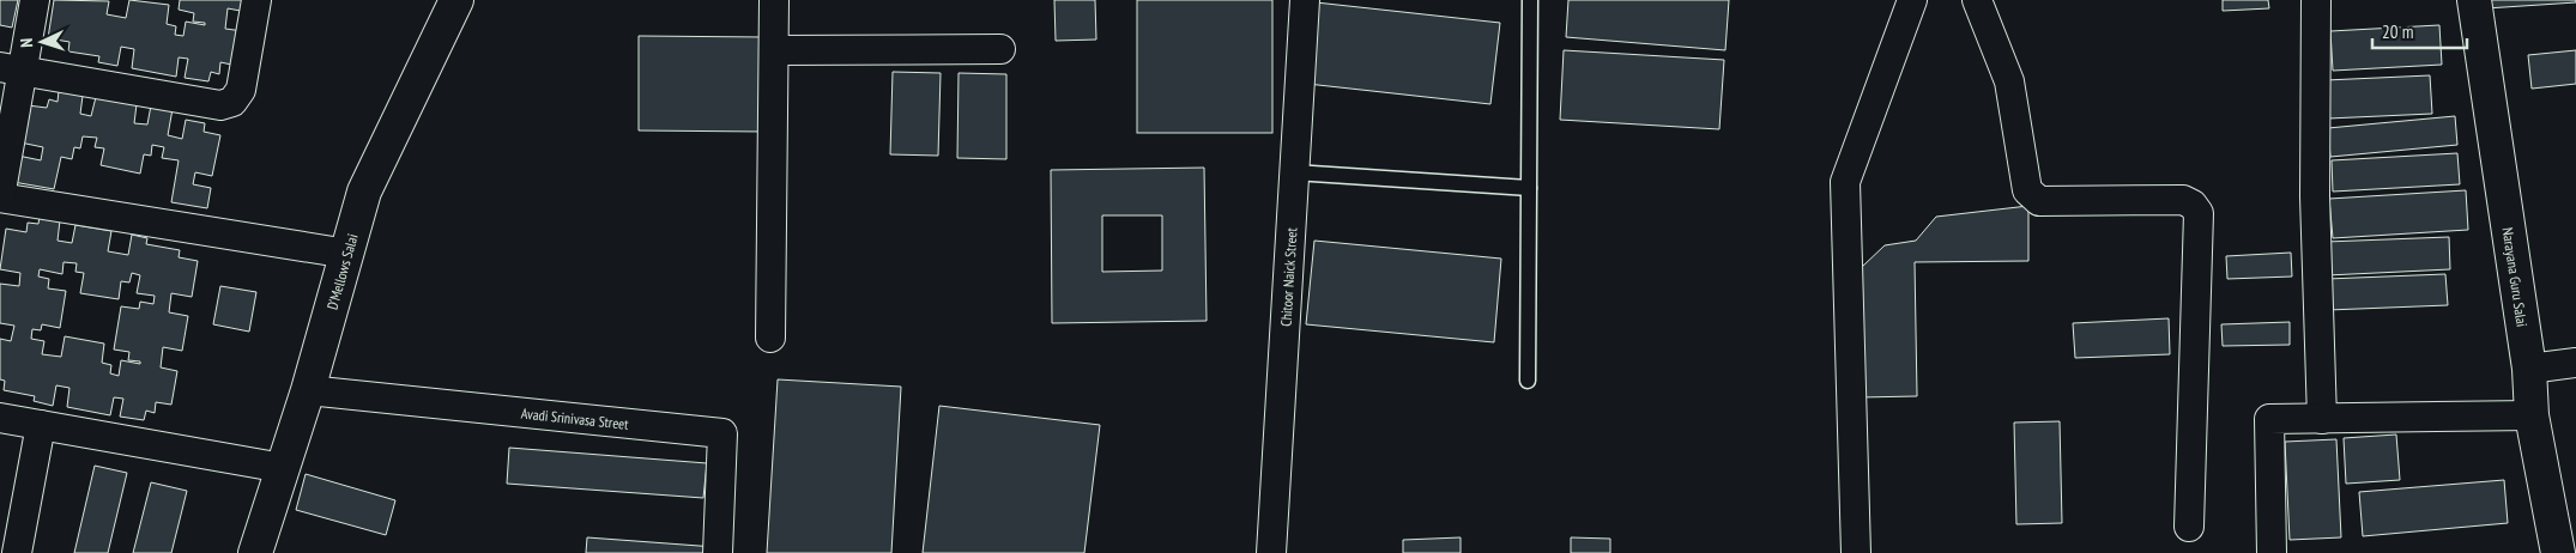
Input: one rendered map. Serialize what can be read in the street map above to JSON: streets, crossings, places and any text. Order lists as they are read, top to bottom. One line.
{"streets":{"main road":["D'Mellows Salai","Narayana Guru Salai"],"street":["Chitoor Naick Street","Avadi Srinivasa Street"]},"crossings":[["D'Mellows Salai","Avadi Srinivasa Street"]],"scale_bar":"20 m","north":"left"}
